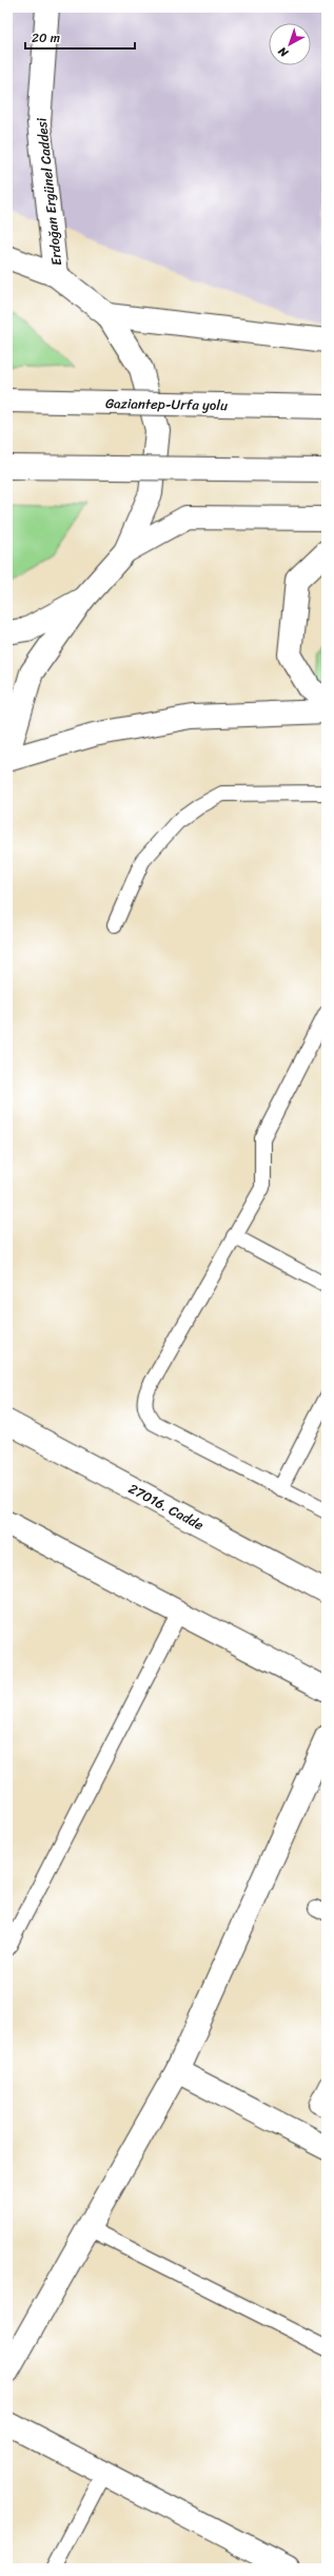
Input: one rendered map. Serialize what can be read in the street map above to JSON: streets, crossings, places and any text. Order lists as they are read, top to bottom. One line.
{"streets":{"main road":["Erdoğan Ergünel Caddesi","Gaziantep-Urfa yolu","27016. Cadde"]},"scale_bar":"20 m","north":"bottom left"}
